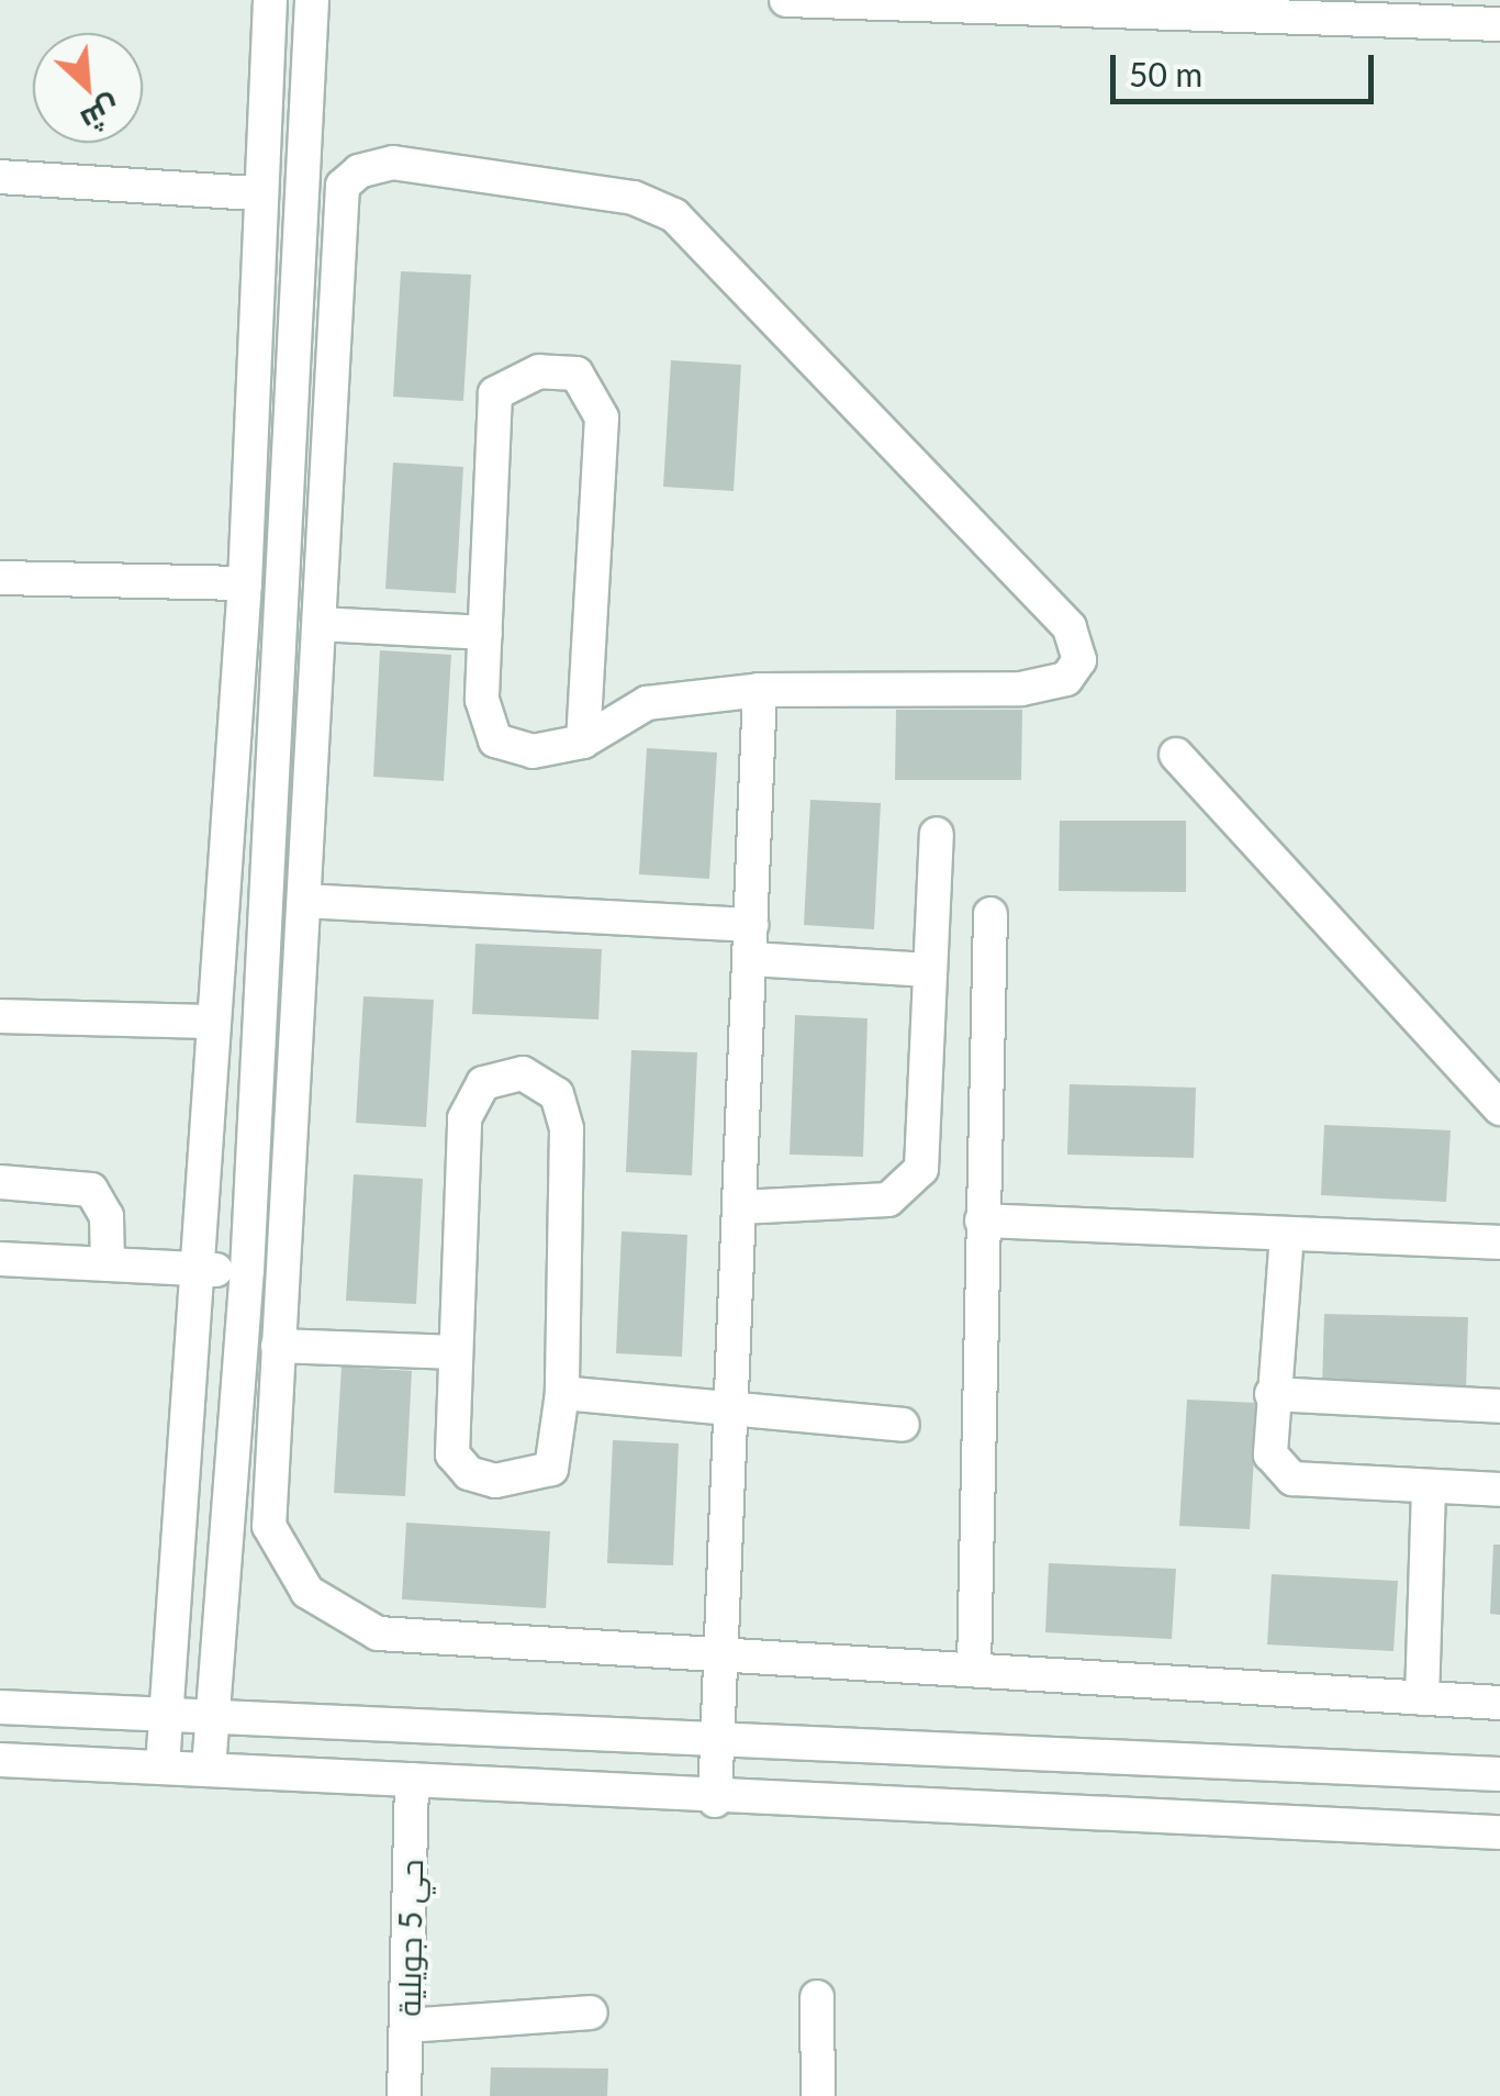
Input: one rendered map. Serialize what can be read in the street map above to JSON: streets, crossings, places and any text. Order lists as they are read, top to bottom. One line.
{"streets":{"street":["حي 5 جويلية"]},"scale_bar":"50 m","north":"bottom right"}
